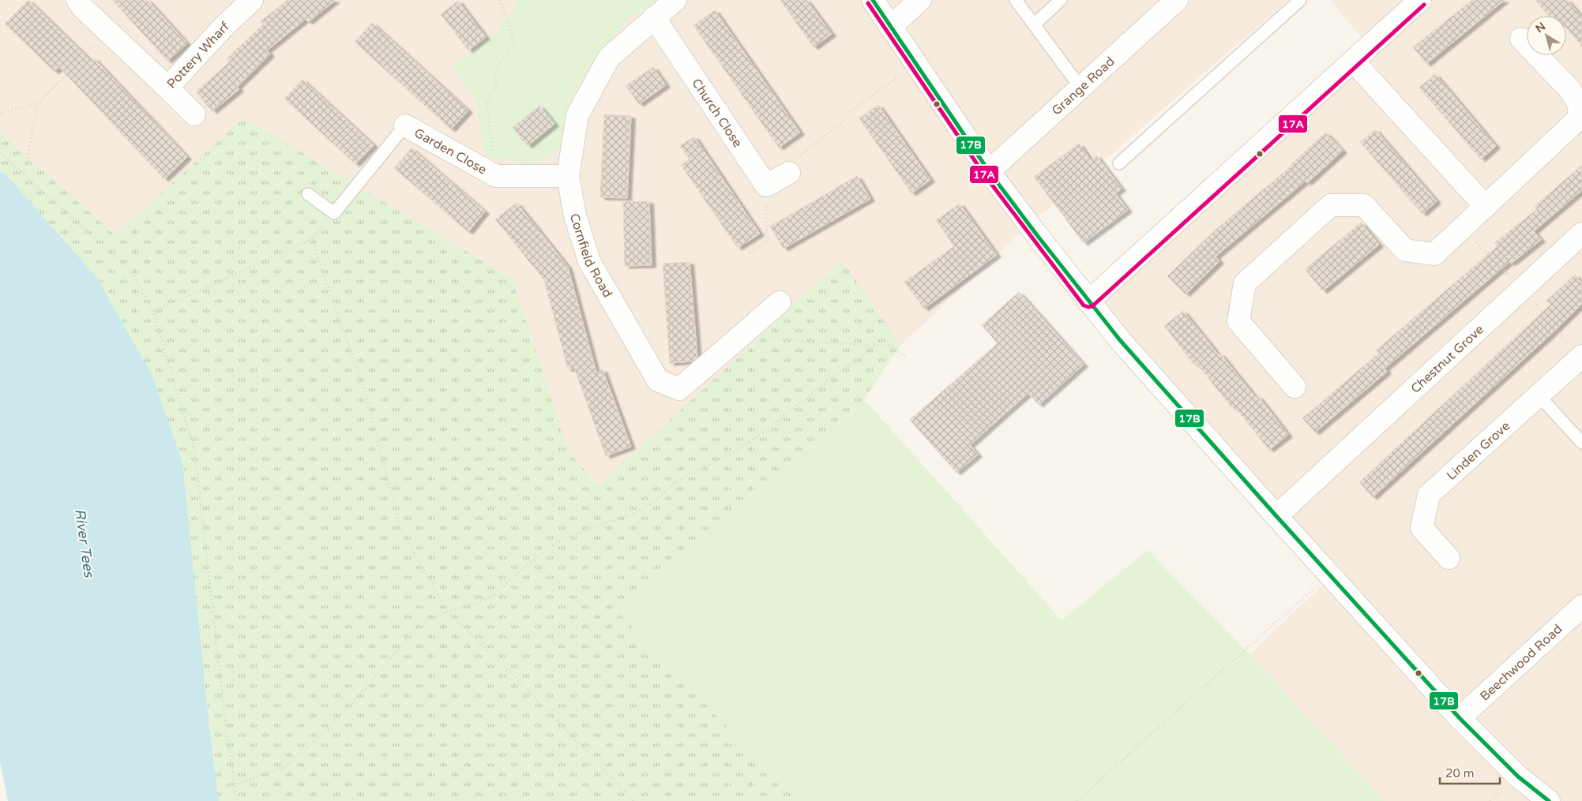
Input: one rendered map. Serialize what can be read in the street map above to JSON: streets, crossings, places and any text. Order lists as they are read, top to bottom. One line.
{"streets":{"street":["Pottery Wharf","Grange Road","Church Close","Garden Close","Cornfield Road","Chestnut Grove","Linden Grove","Beechwood Road"]},"crossings":[["Church Close","Cornfield Road"],["Garden Close","Cornfield Road"]],"water":["River Tees"],"lines":["transit line 17B","transit line 17A"],"scale_bar":"20 m","north":"top left"}
